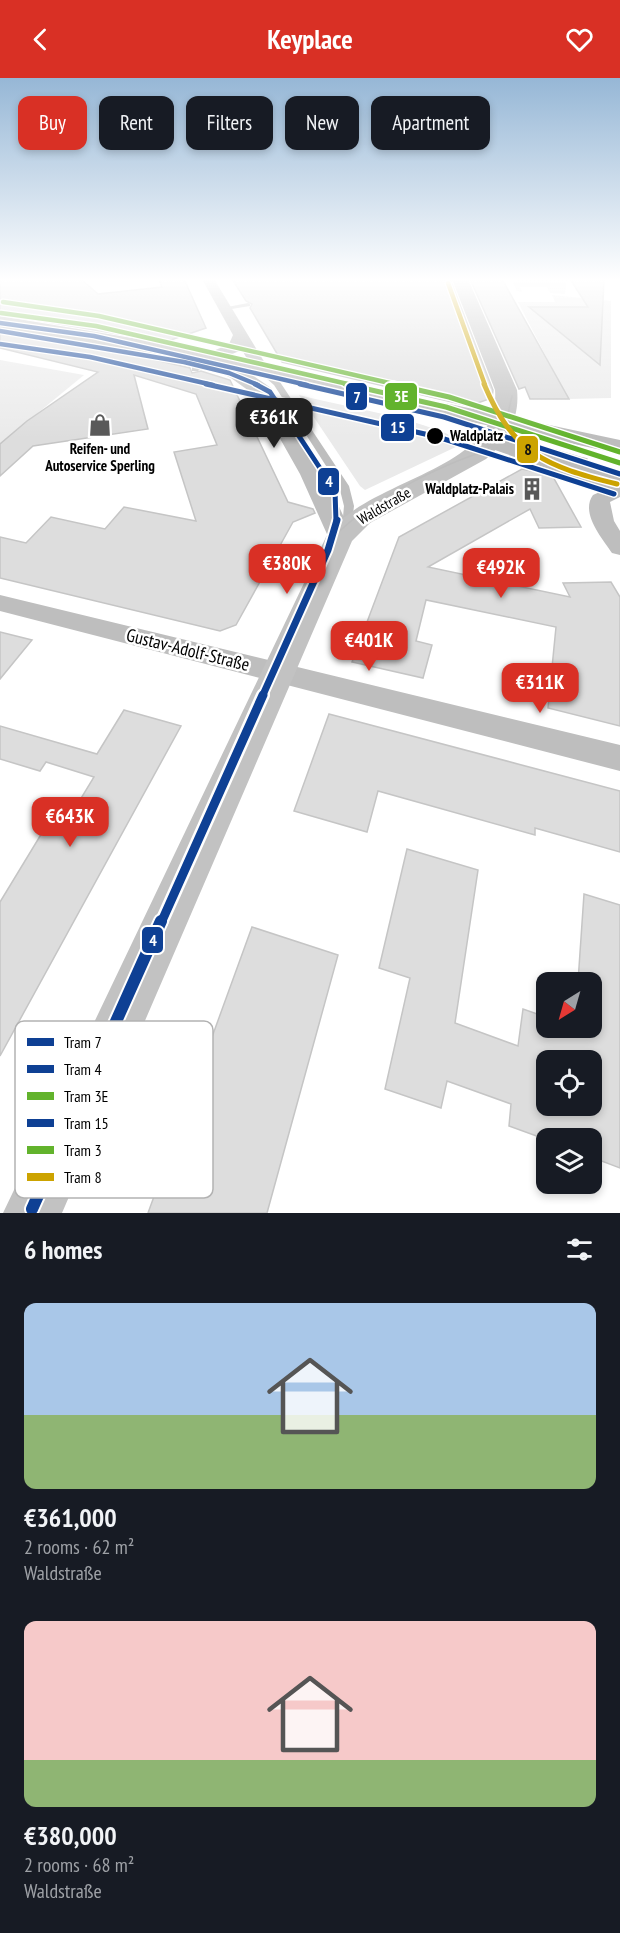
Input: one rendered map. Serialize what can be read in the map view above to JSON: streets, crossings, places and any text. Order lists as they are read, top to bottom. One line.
{"streets":{"main road":["Waldstraße"],"street":["Gustav-Adolf-Straße"]},"crossings":[["Waldstraße","Gustav-Adolf-Straße"]],"places":{"shop":["Reifen- und Autoservice Sperling"],"other":["Waldplatz"],"building":["Waldplatz-Palais"]},"lines":["tram line 7","tram line 4","tram line 3E","tram line 3","tram line 8","tram line 15"],"legend":["Tram 7","Tram 4","Tram 3E","Tram 15","Tram 3","Tram 8"],"north":"bottom left","page":{"header":"Keyplace","chip":["Buy","Rent","Filters","New","Apartment"],"price":["€361K","€380K","€492K","€401K","€311K","€643K"],"heading":"6 homes","list":[{"name":"€361,000","note":"2 rooms · 62 m² · Waldstraße"},{"name":"€380,000","note":"2 rooms · 68 m² · Waldstraße"}]}}
